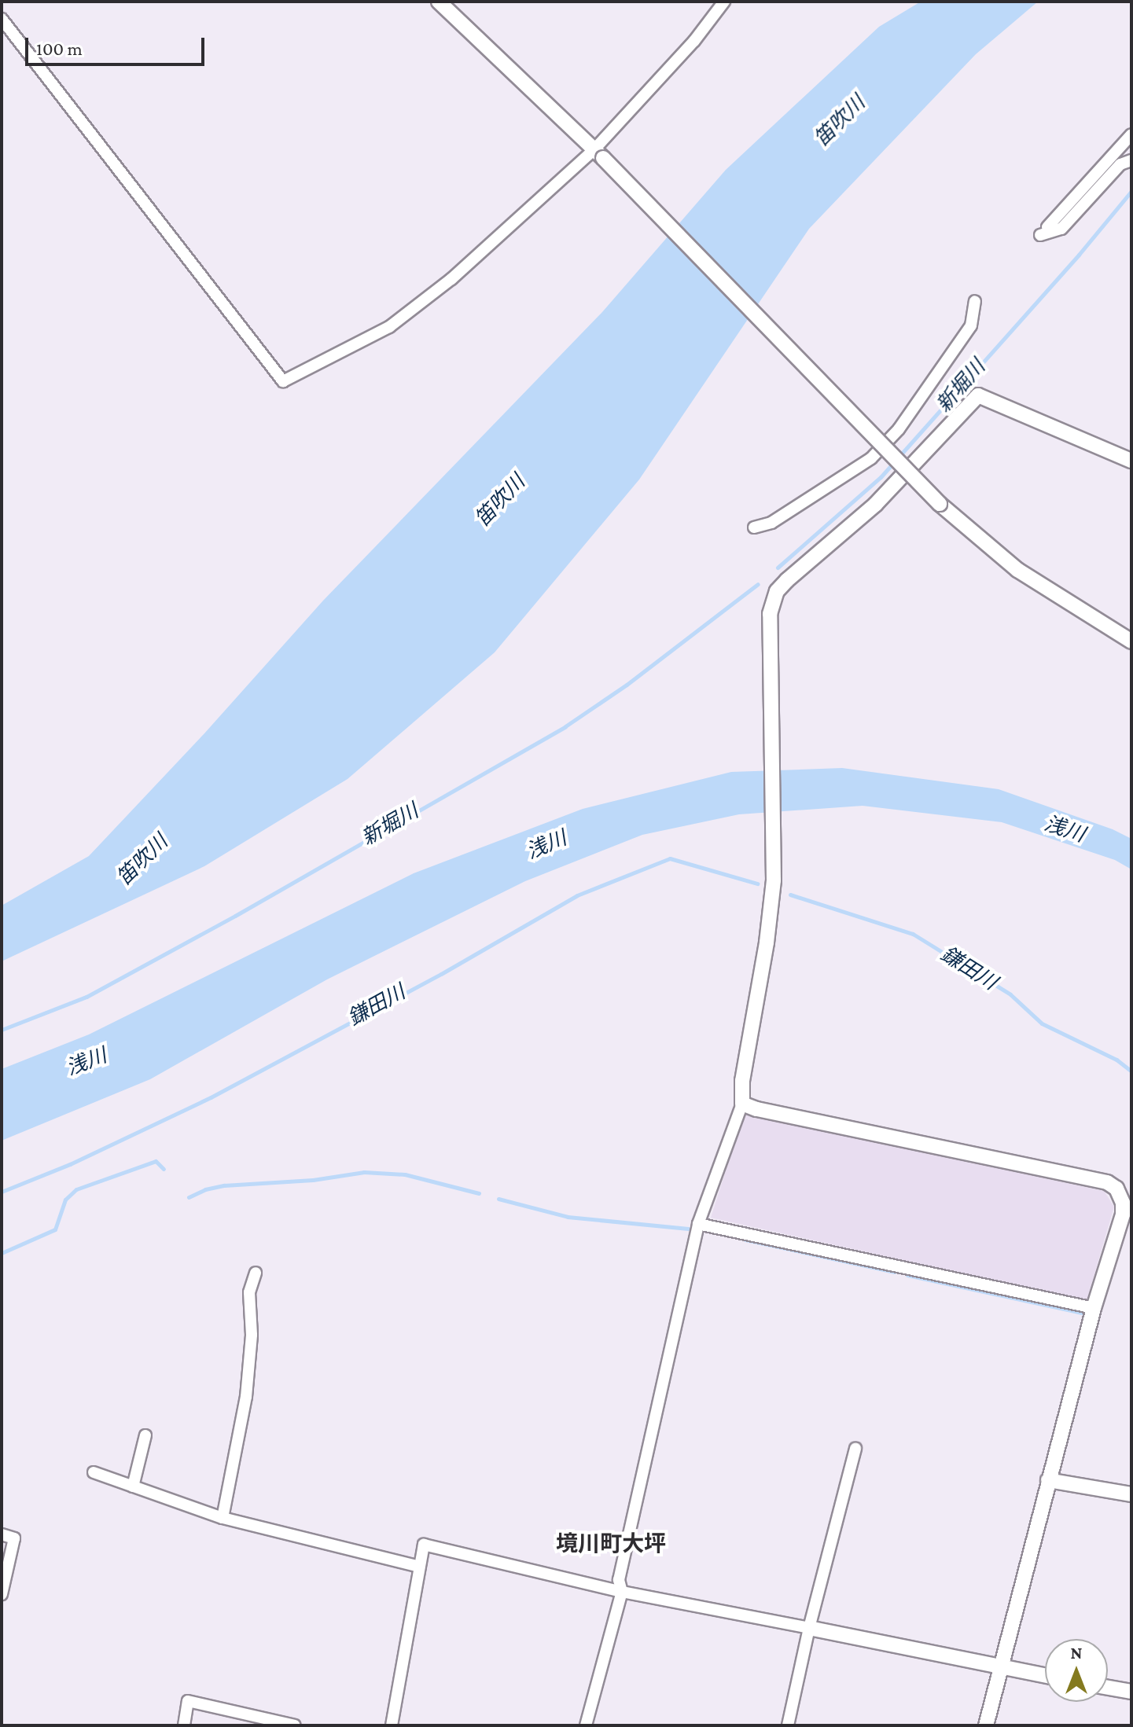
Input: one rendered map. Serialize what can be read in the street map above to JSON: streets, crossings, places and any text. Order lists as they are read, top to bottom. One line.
{"districts":["境川町大坪"],"water":["笛吹川","新堀川","浅川","鎌田川"],"scale_bar":"100 m","north":"top"}
